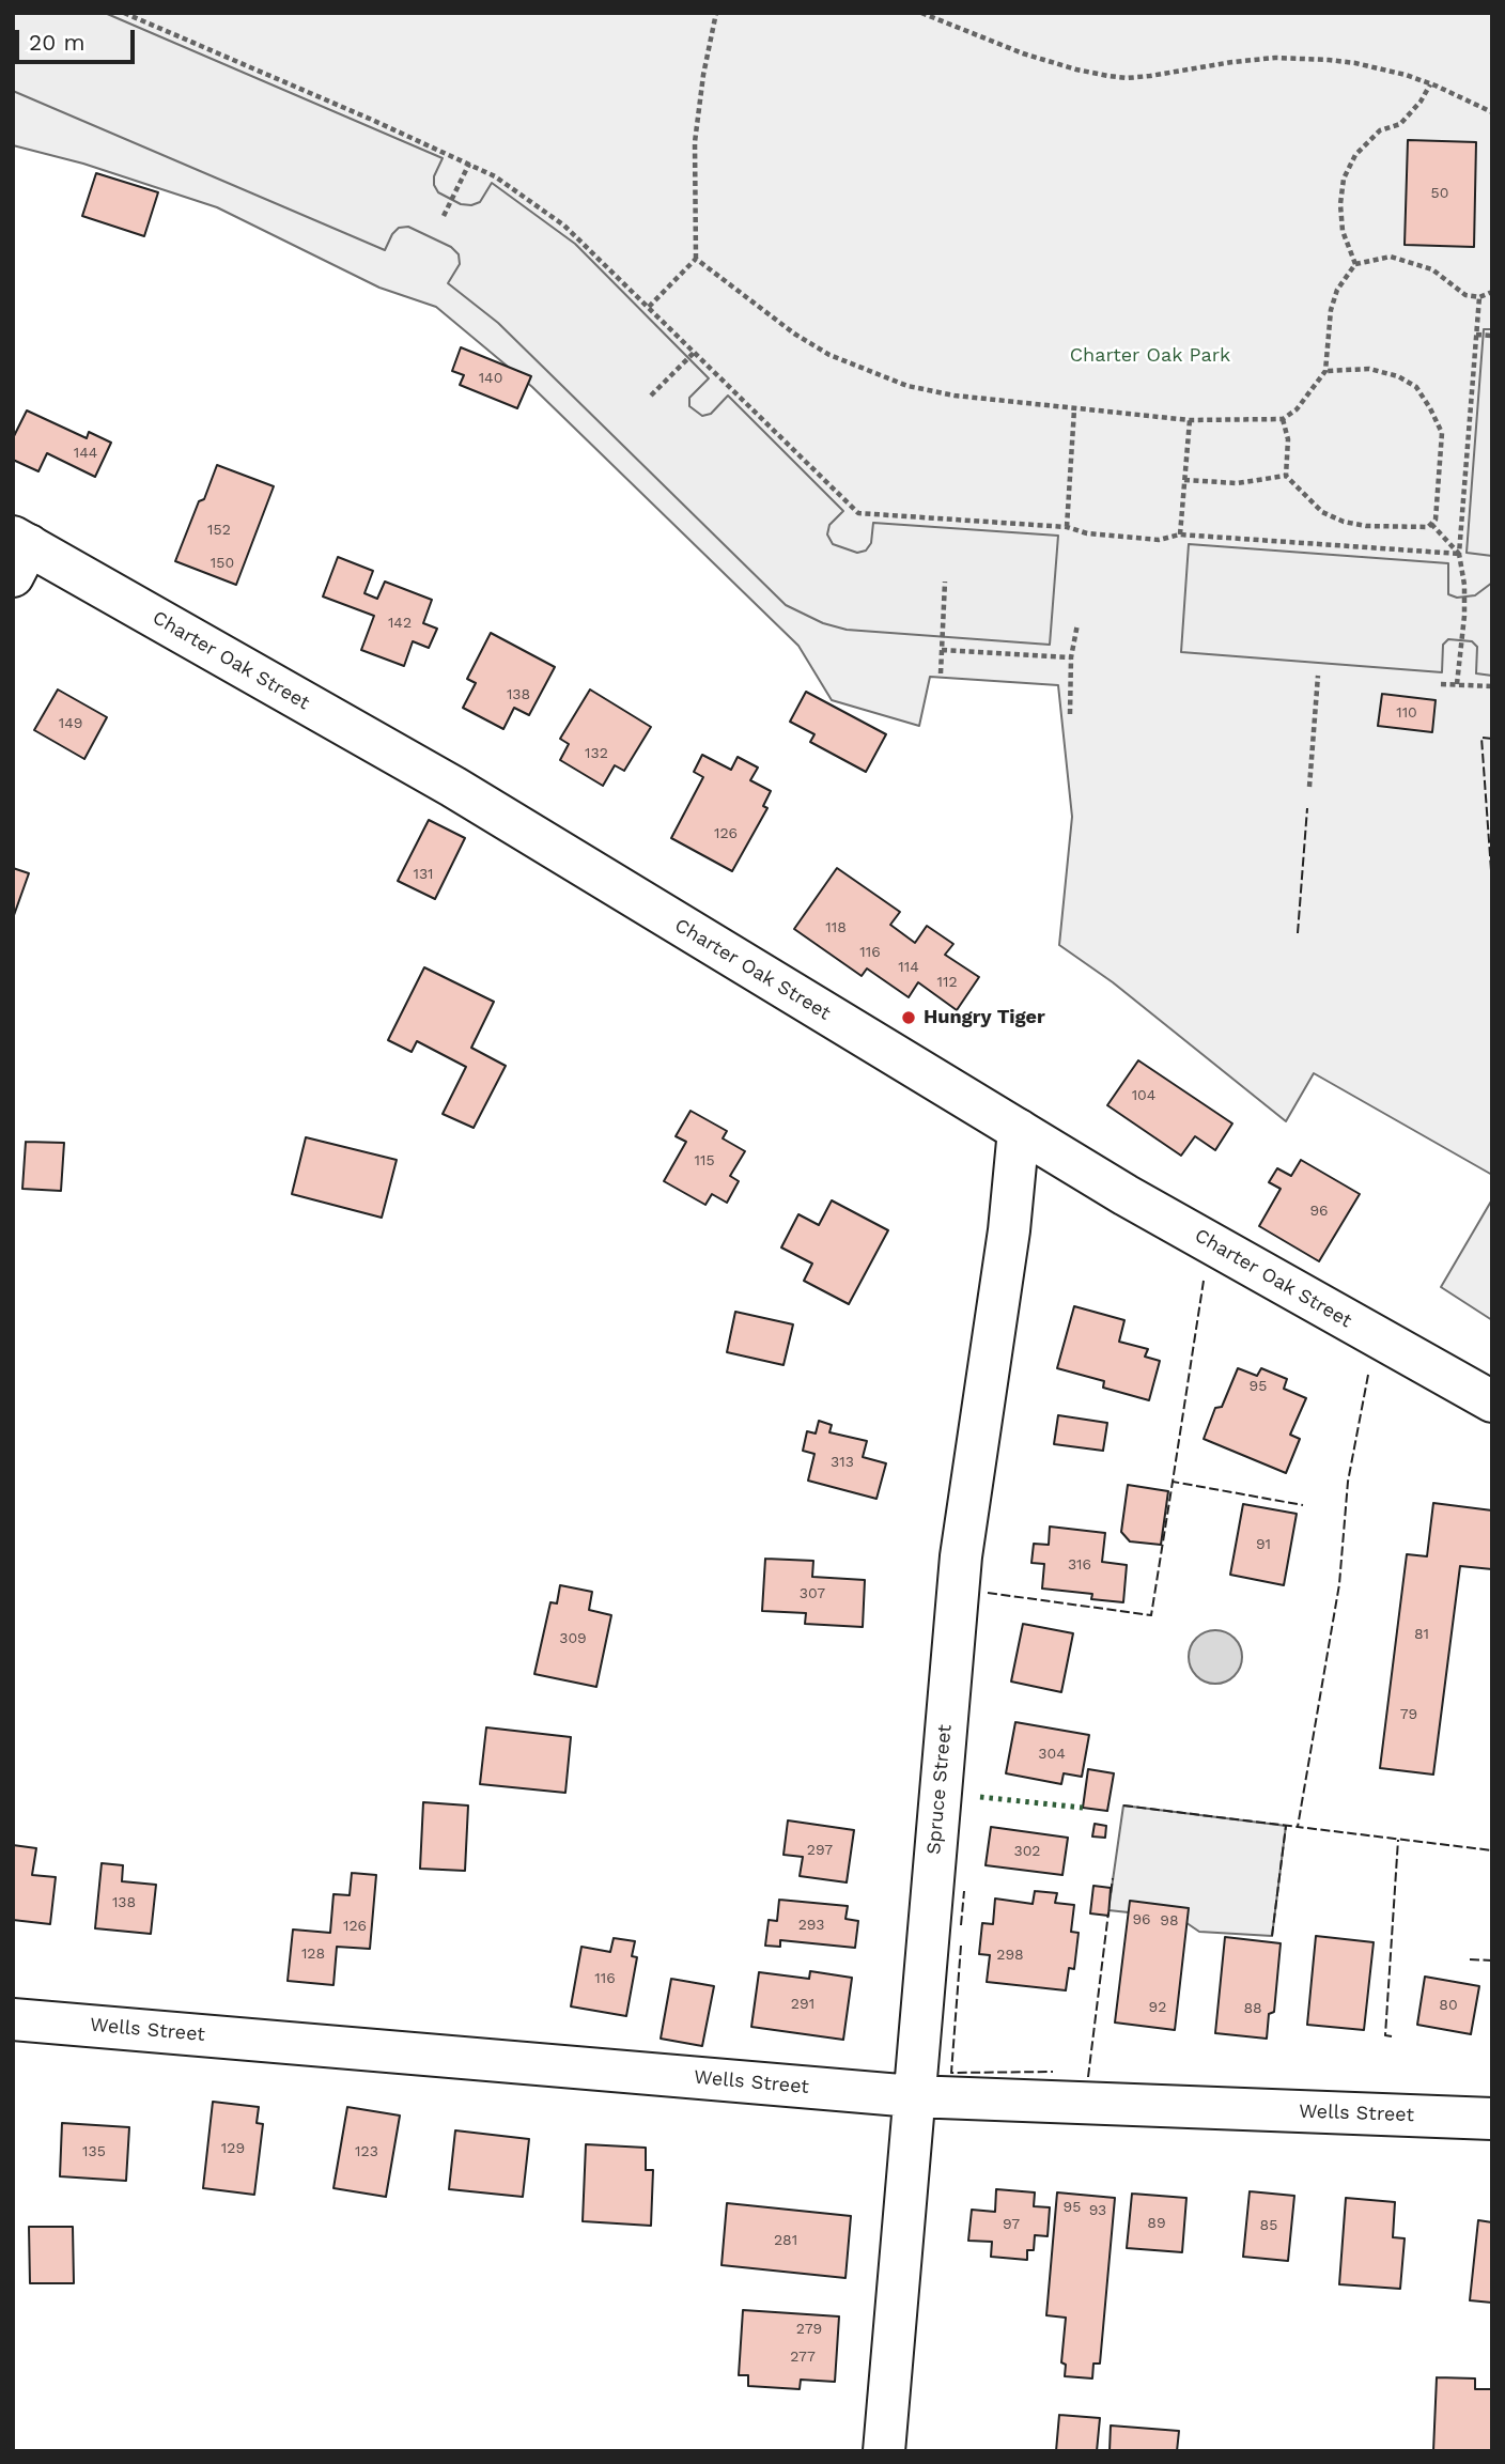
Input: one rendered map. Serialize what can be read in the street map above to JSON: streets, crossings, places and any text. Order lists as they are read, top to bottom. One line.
{"streets":{"street":["Charter Oak Street","Spruce Street","Wells Street"]},"crossings":[["Charter Oak Street","Spruce Street"],["Spruce Street","Wells Street"]],"parks":["Charter Oak Park"],"places":["Hungry Tiger"],"house_numbers":["50","140","144","152","150","142","138","110","149","132","126","131","118","116","114","112","104","115","96","95","313","91","316","307","81","309","79","304","297","302","138","96","98","293","126","128","298","116","291","80","92","88","129","135","123","95","93","89","97","85","281","279","277"],"scale_bar":"20 m"}
